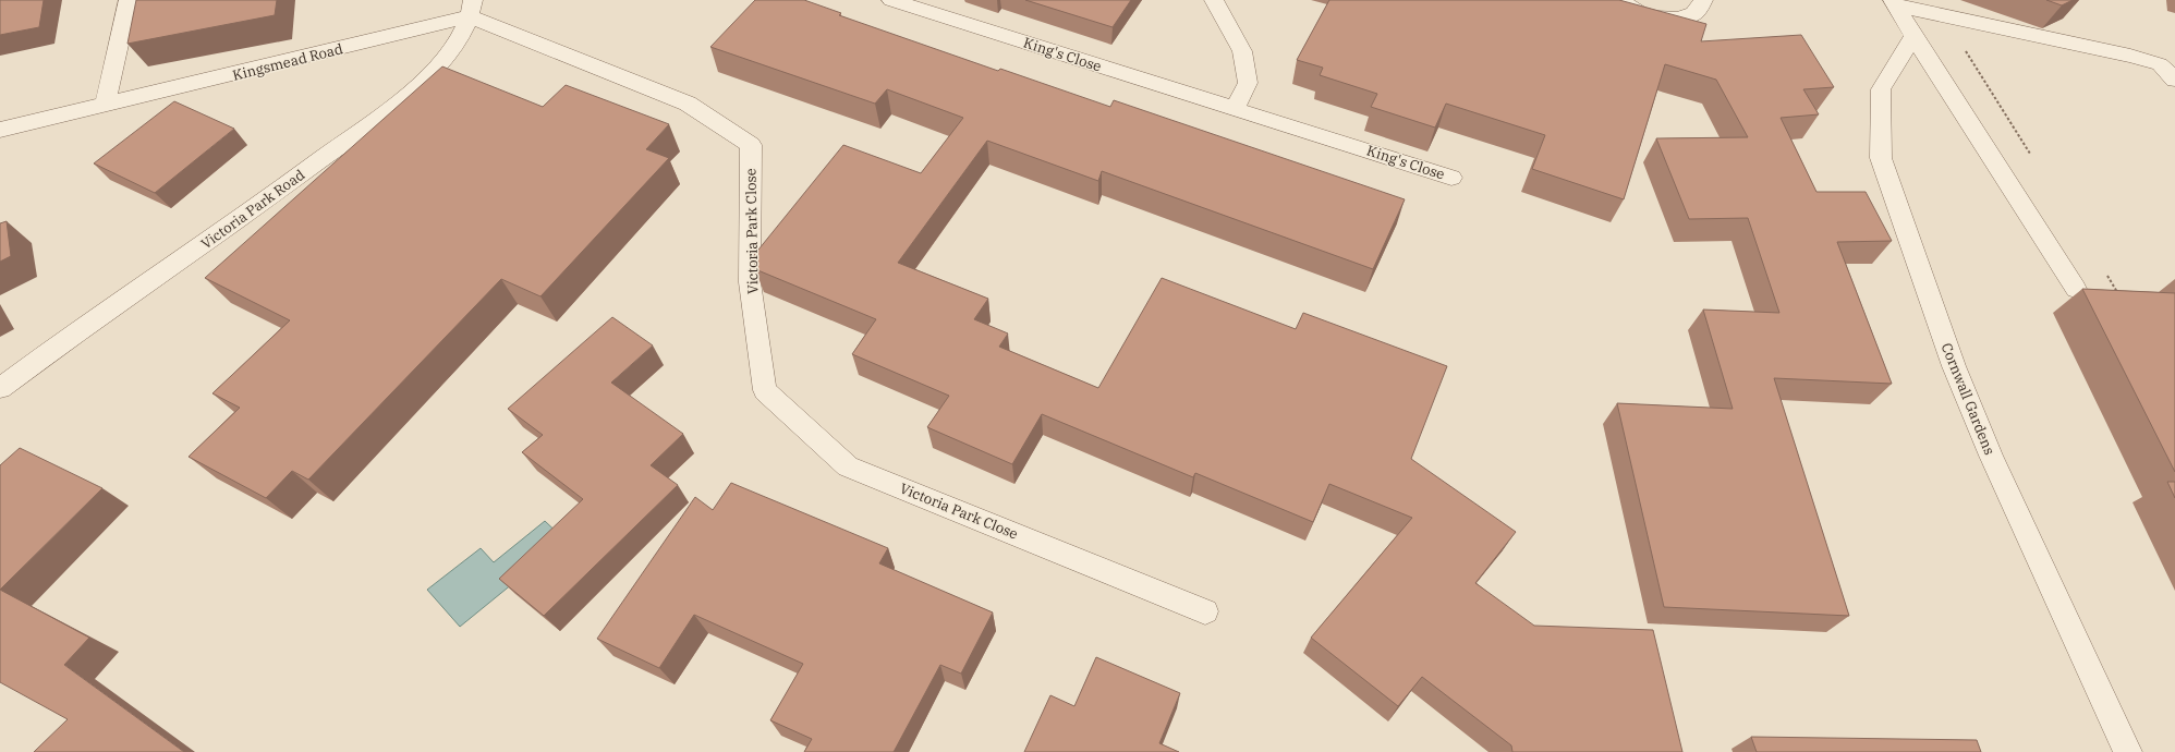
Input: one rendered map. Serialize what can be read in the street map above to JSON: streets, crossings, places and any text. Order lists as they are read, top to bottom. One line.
{"streets":{"street":["King's Close","Kingsmead Road","Victoria Park Road","Victoria Park Close","Cornwall Gardens"]},"crossings":[["Kingsmead Road","Victoria Park Road"],["Kingsmead Road","Victoria Park Close"],["Victoria Park Road","Victoria Park Close"]]}
